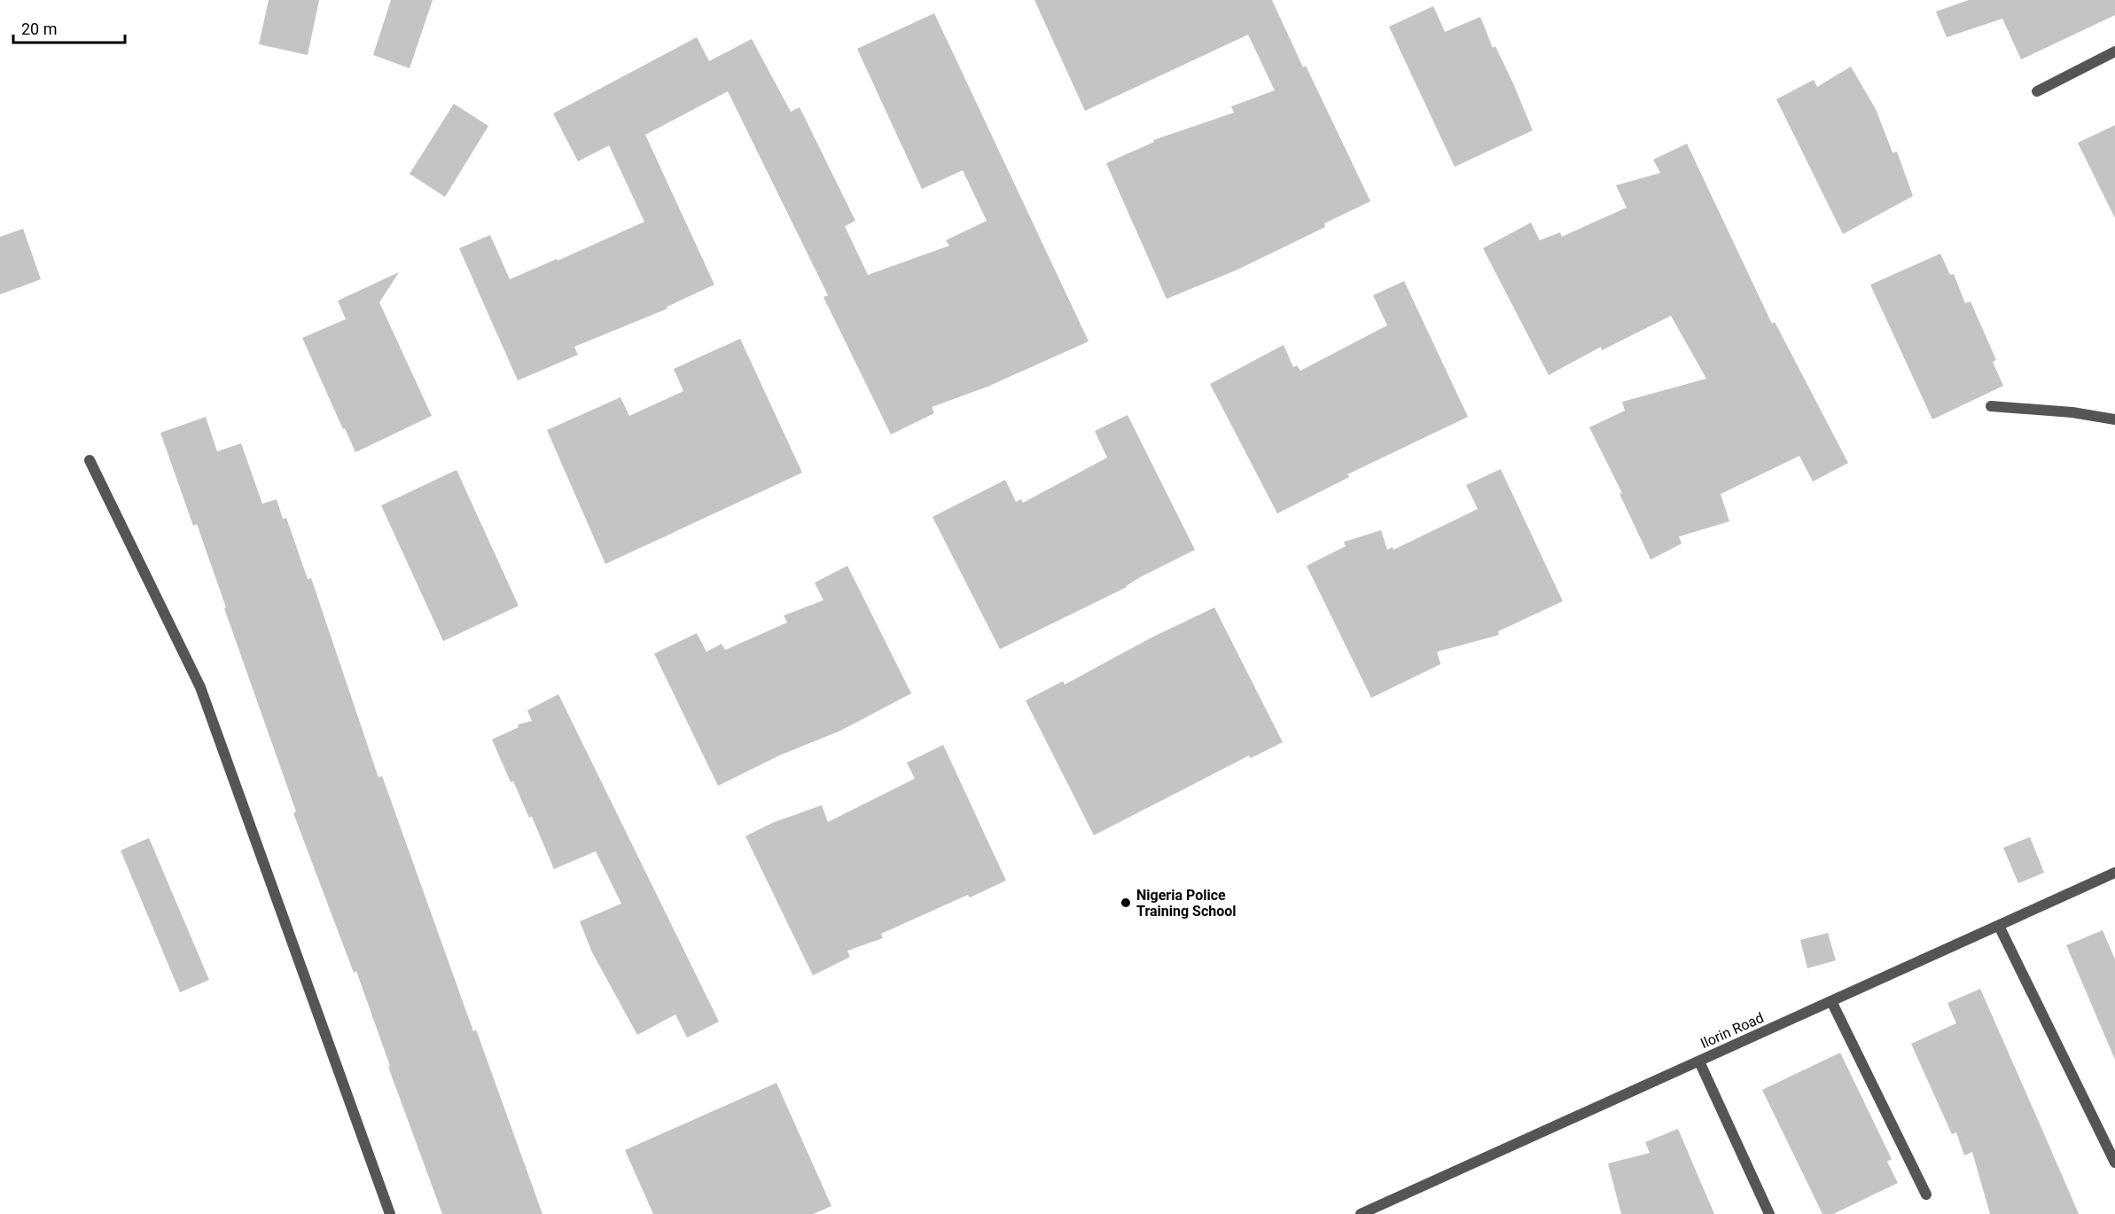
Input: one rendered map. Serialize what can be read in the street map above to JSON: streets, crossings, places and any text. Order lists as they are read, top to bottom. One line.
{"streets":{"street":["Ilorin Road"]},"places":["Nigeria Police Training School"],"scale_bar":"20 m"}
